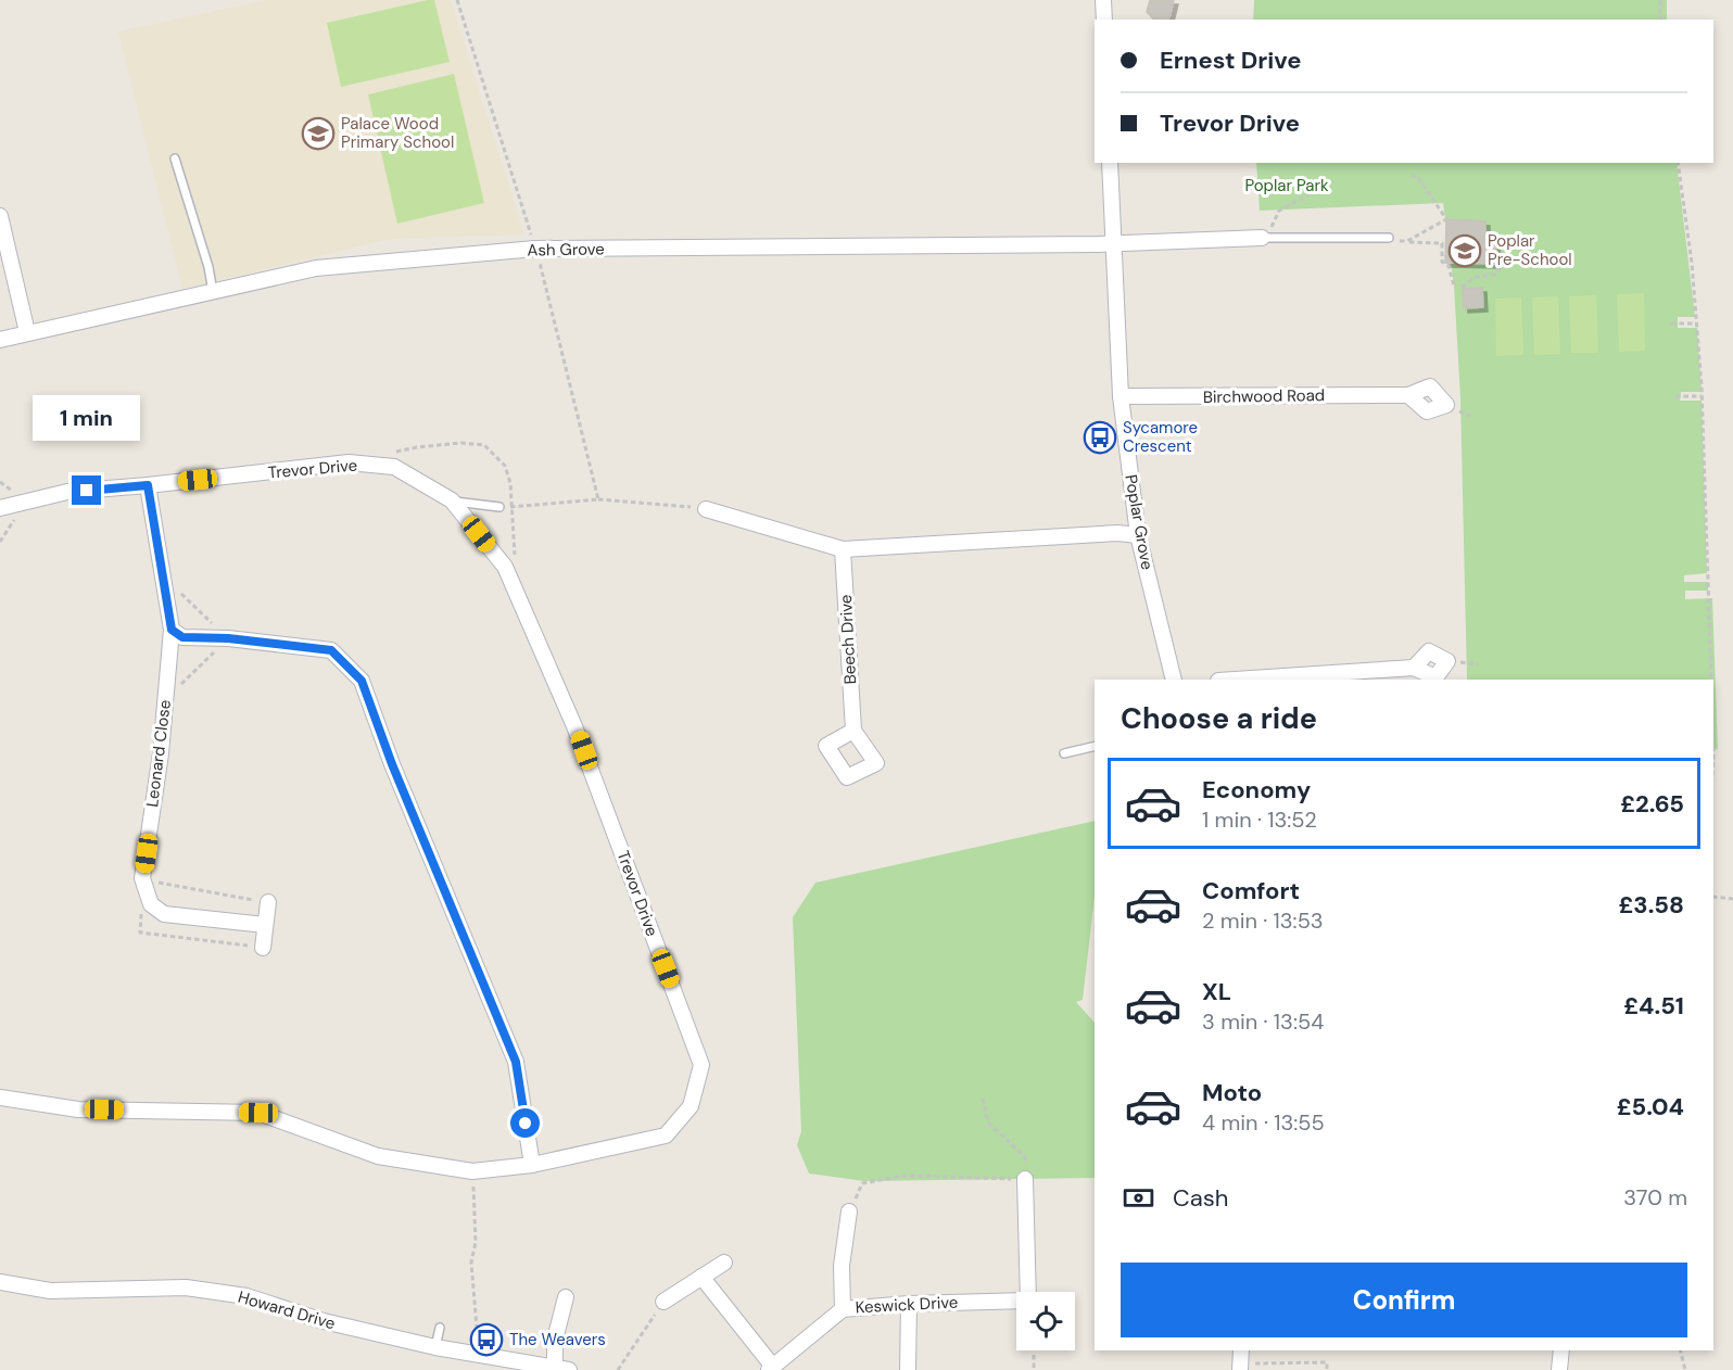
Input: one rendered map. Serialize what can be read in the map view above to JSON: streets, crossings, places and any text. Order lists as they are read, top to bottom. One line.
{"streets":{"street":["Ash Grove","Birchwood Road","Trevor Drive","Poplar Grove","Beech Drive","Leonard Close","Keswick Drive","Howard Drive"]},"crossings":[["Ash Grove","Poplar Grove"],["Birchwood Road","Poplar Grove"],["Trevor Drive","Leonard Close"]],"parks":["Poplar Park"],"places":{"school or university":["Palace Wood Primary School","Poplar Pre-School"],"bus stop":["Sycamore Crescent","The Weavers"]},"page":{"banner":["Ernest Drive","Trevor Drive"],"bubble":"1 min","heading":"Choose a ride","list":[{"name":"Economy","note":"1 min · 13:52","value":"£2.65"},{"name":"Comfort","note":"2 min · 13:53","value":"£3.58"},{"name":"XL","note":"3 min · 13:54","value":"£4.51"},{"name":"Moto","note":"4 min · 13:55","value":"£5.04"}],"pay":["Cash","370 m"],"buttons":"Confirm"}}
